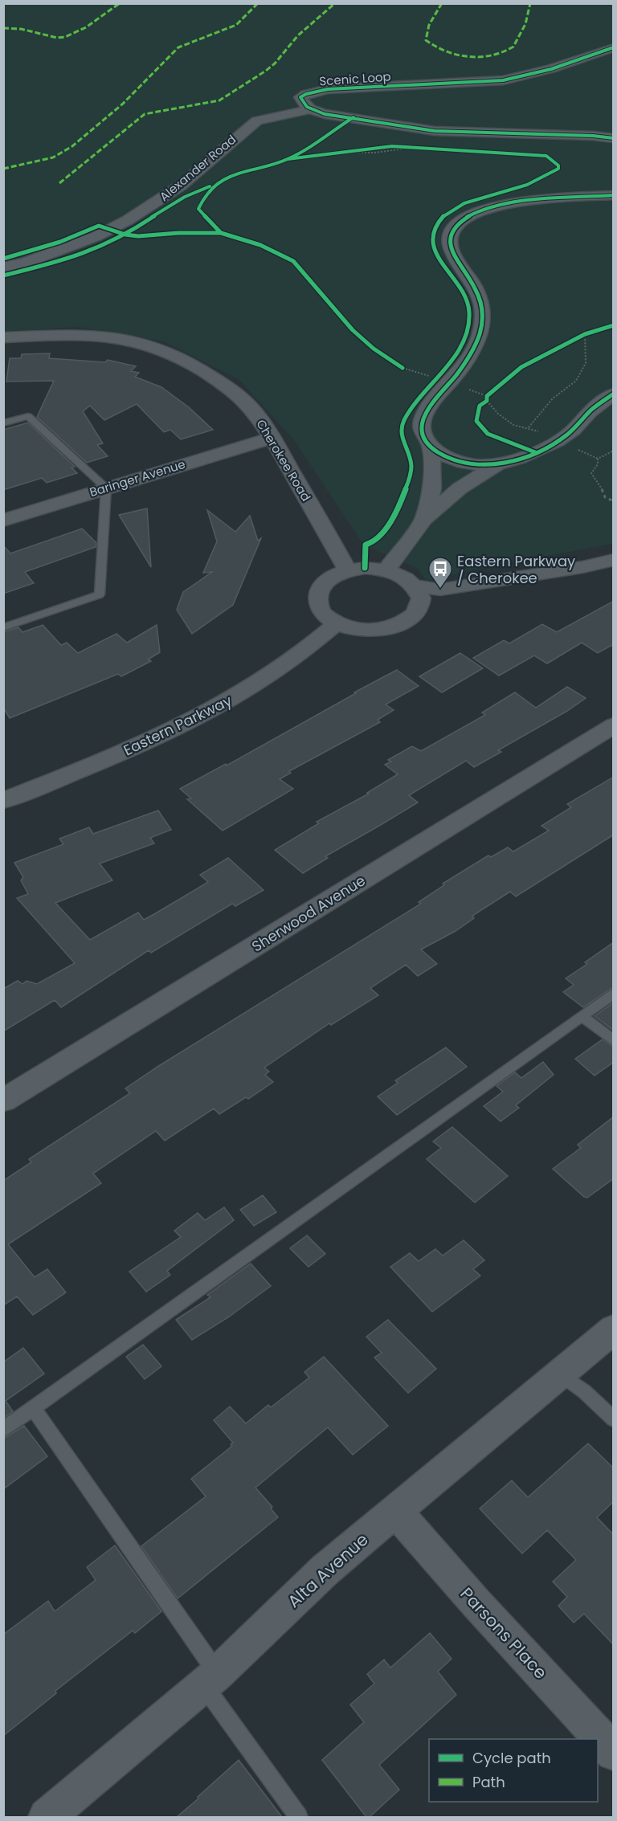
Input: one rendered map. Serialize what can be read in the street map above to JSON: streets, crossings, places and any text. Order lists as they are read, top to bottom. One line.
{"streets":{"street":["Scenic Loop","Alexander Road","Cherokee Road","Baringer Avenue","Eastern Parkway","Sherwood Avenue","Alta Avenue","Parsons Place"]},"crossings":[["Scenic Loop","Alexander Road"],["Cherokee Road","Baringer Avenue"],["Cherokee Road","Eastern Parkway"],["Alta Avenue","Parsons Place"]],"places":{"bus stop":["Eastern Parkway / Cherokee"]},"legend":["Cycle path","Path"]}
